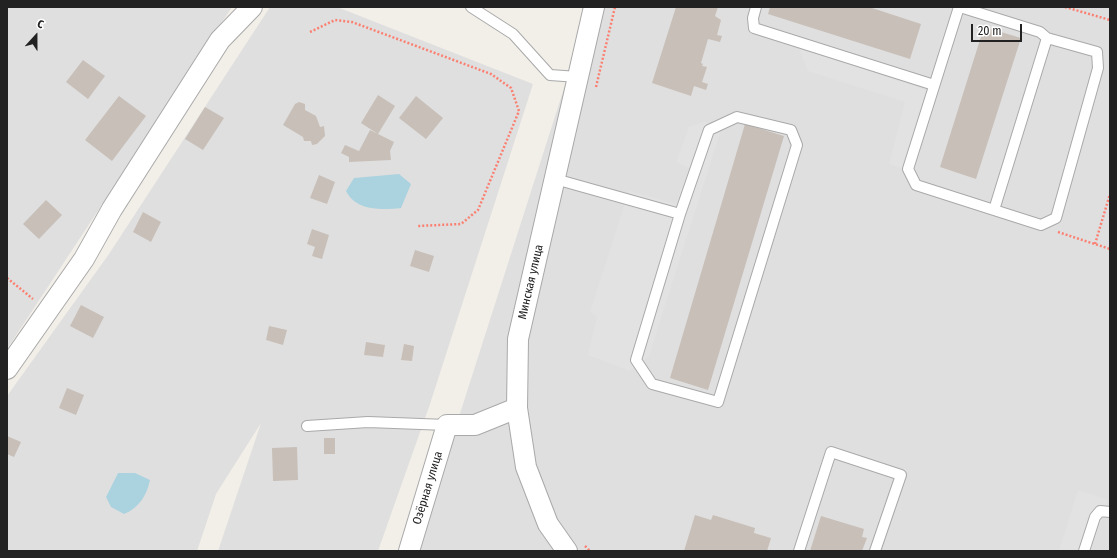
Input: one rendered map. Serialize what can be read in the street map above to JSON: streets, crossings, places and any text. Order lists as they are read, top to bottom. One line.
{"streets":{"street":["Минская улица","Озёрная улица"]},"scale_bar":"20 m","north":"top"}
